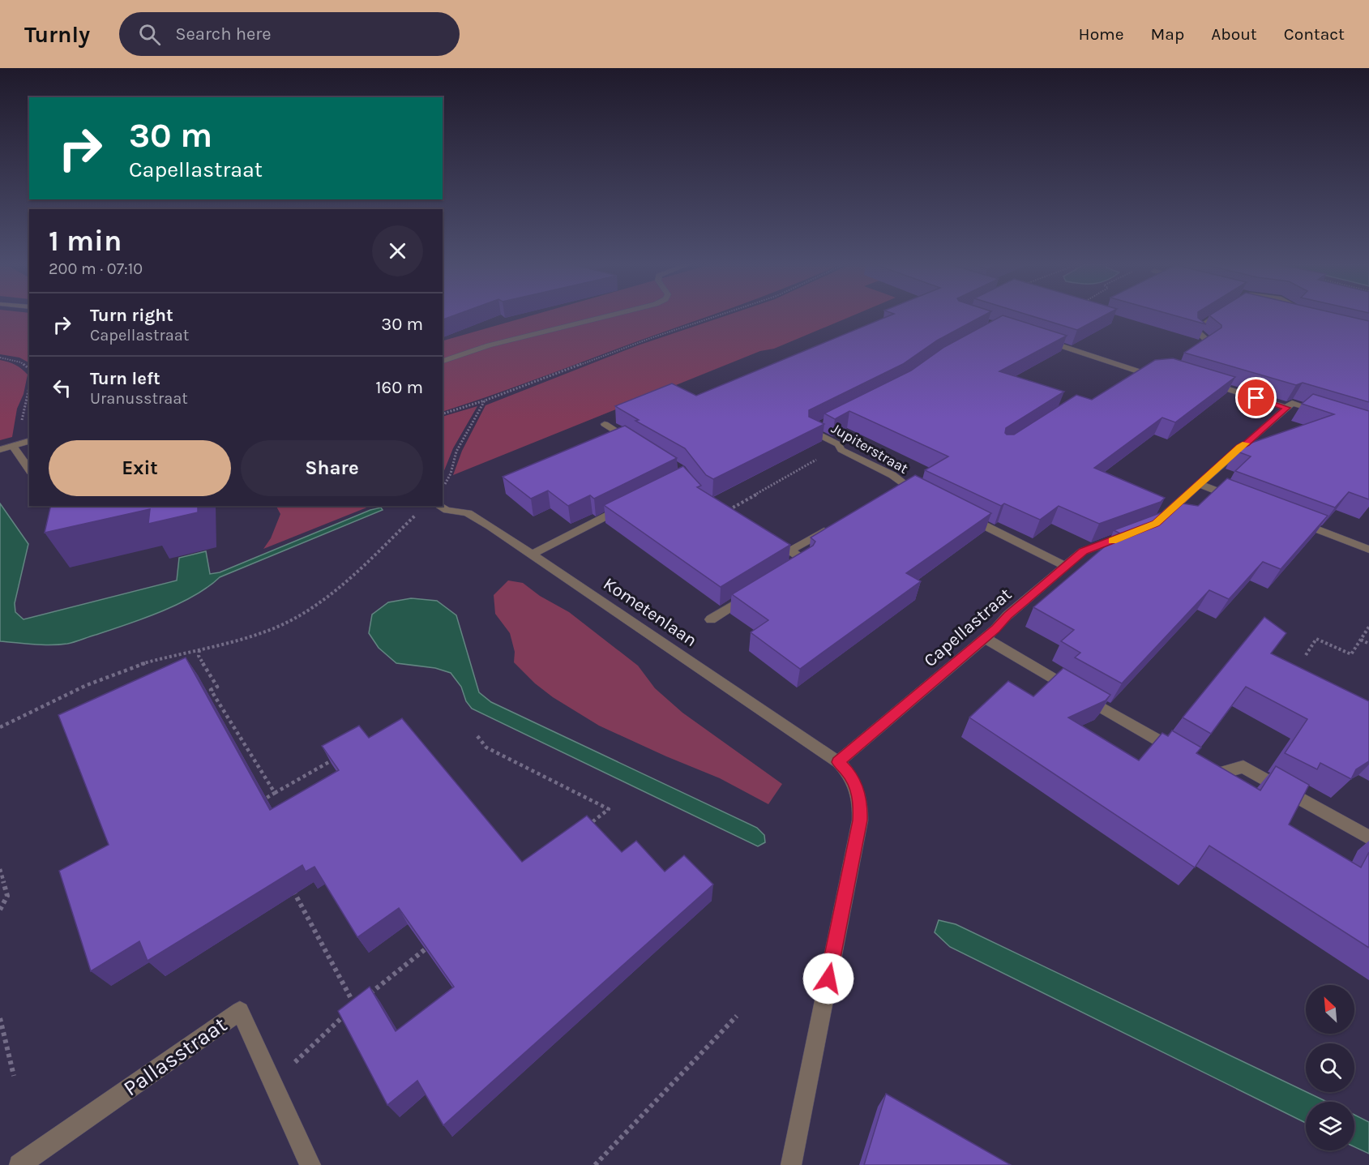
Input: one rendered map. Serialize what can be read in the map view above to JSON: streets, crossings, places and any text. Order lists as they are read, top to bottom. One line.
{"streets":{"street":["Jupiterstraat","Kometenlaan","Capellastraat","Pallasstraat"]},"crossings":[["Kometenlaan","Capellastraat"]],"north":"top left","page":{"header":"Turnly","search":"Search here","nav":["Home","Map","About","Contact"],"turn":["30 m","Capellastraat"],"heading":["1 min","200 m · 07:10"],"list":[{"name":"Turn right","note":"Capellastraat","value":"30 m"},{"name":"Turn left","note":"Uranusstraat","value":"160 m"}],"buttons":["Exit","Share"]}}
